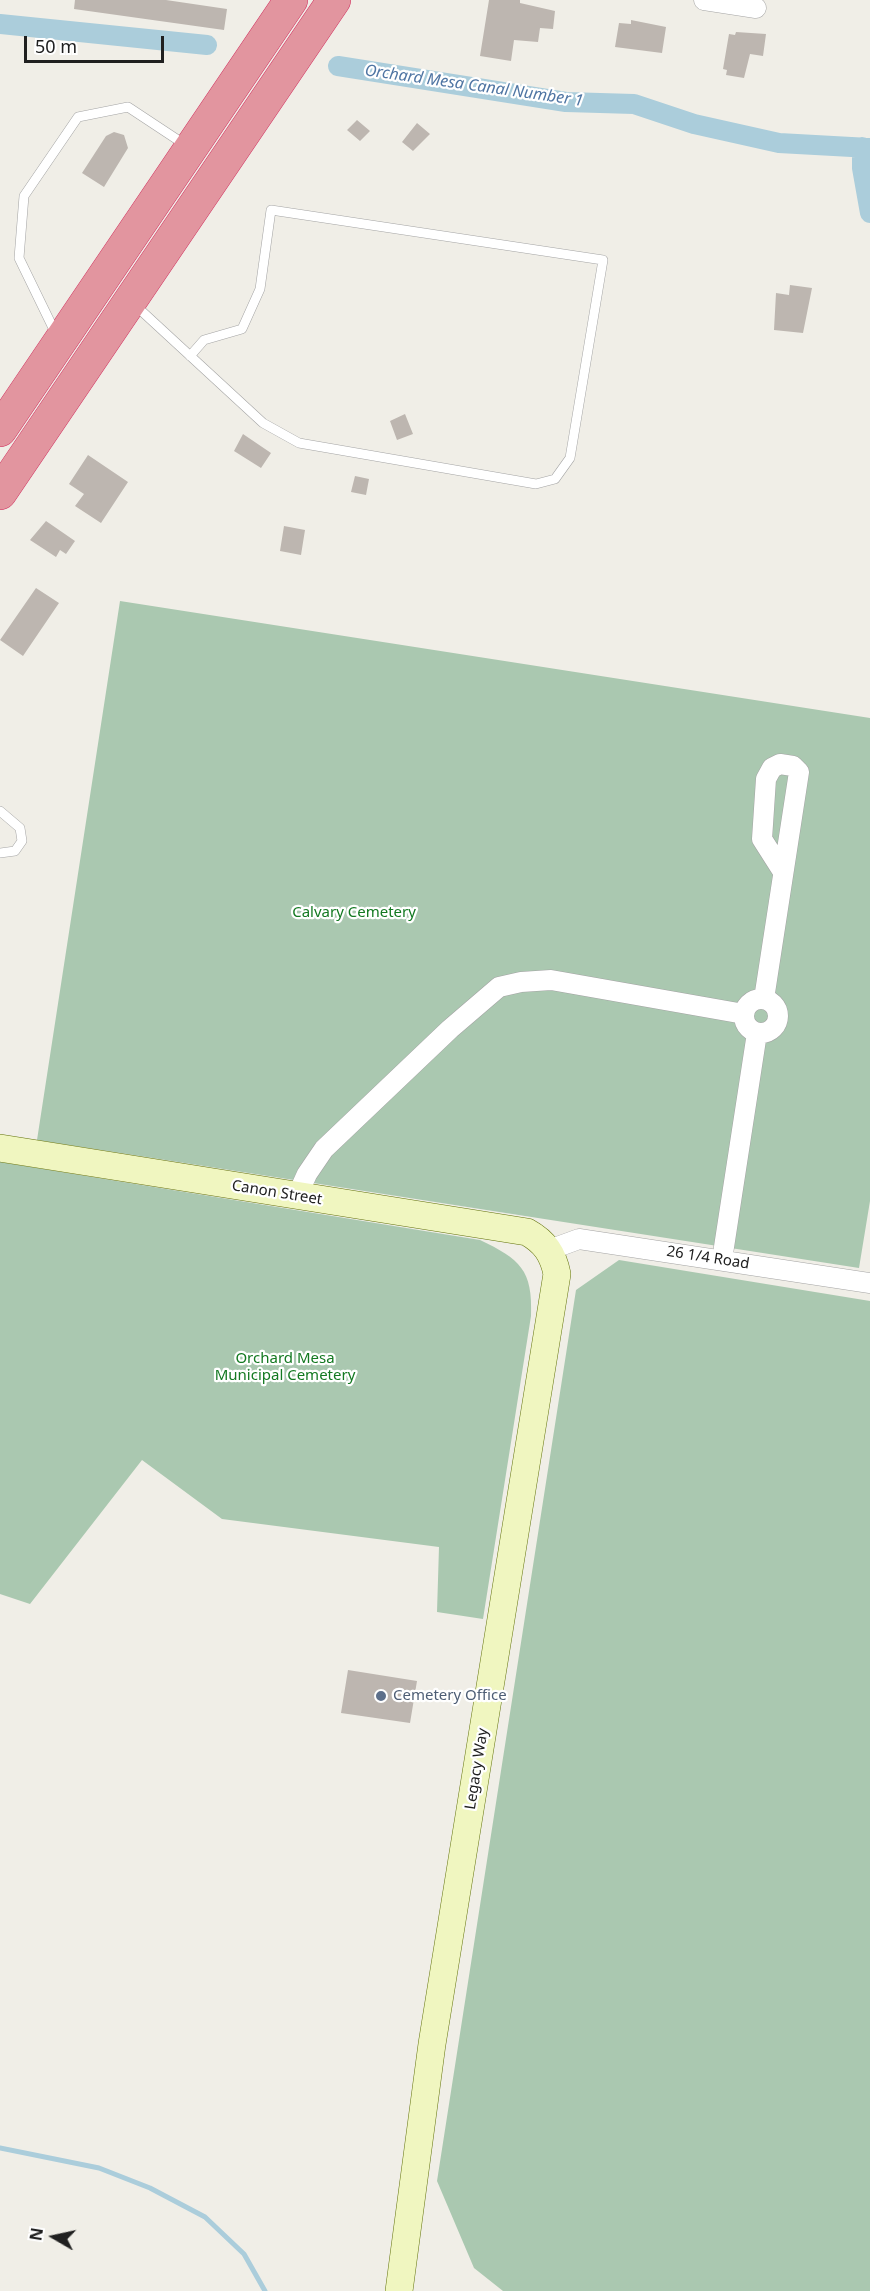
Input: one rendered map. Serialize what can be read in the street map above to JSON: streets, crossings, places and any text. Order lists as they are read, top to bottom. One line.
{"streets":{"street":["Canon Street","26 1/4 Road","Legacy Way"]},"crossings":[["Canon Street","26 1/4 Road"],["Canon Street","Legacy Way"],["26 1/4 Road","Legacy Way"]],"water":["Orchard Mesa Canal Number 1"],"parks":["Calvary Cemetery","Orchard Mesa Municipal Cemetery"],"places":["Cemetery Office"],"scale_bar":"50 m","north":"left"}
